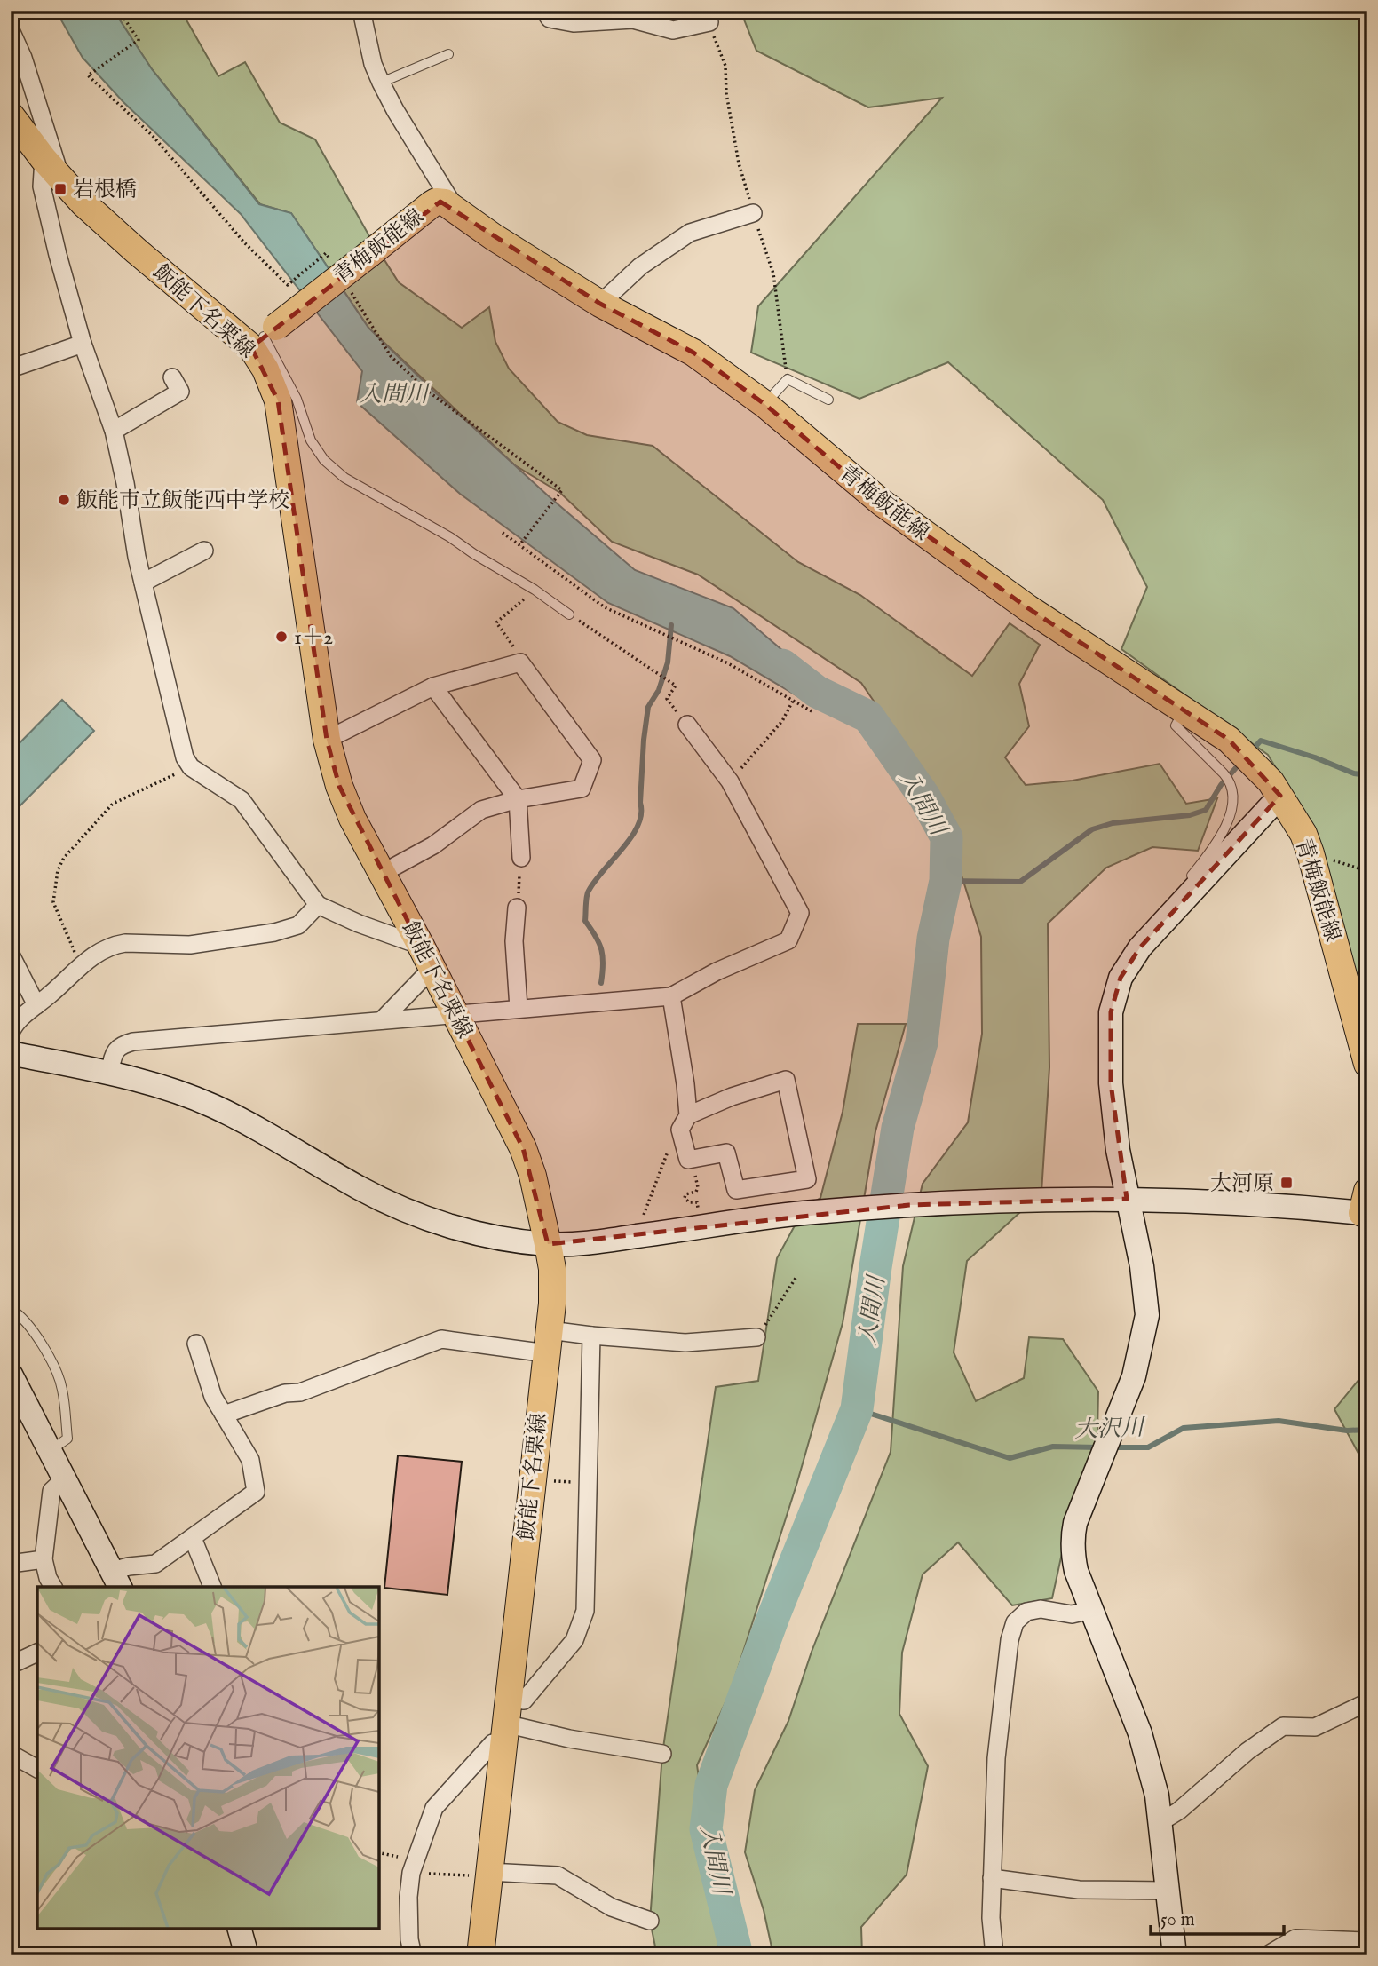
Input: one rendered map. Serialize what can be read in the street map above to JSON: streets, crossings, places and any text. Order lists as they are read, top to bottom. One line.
{"streets":{"main road":["青梅飯能線","飯能下名栗線"]},"crossings":[["青梅飯能線","飯能下名栗線"]],"water":["入間川","大沢川"],"places":{"transit":["岩根橋","大河原"],"other":["飯能市立飯能西中学校","1＋2"]},"scale_bar":"50 m"}
